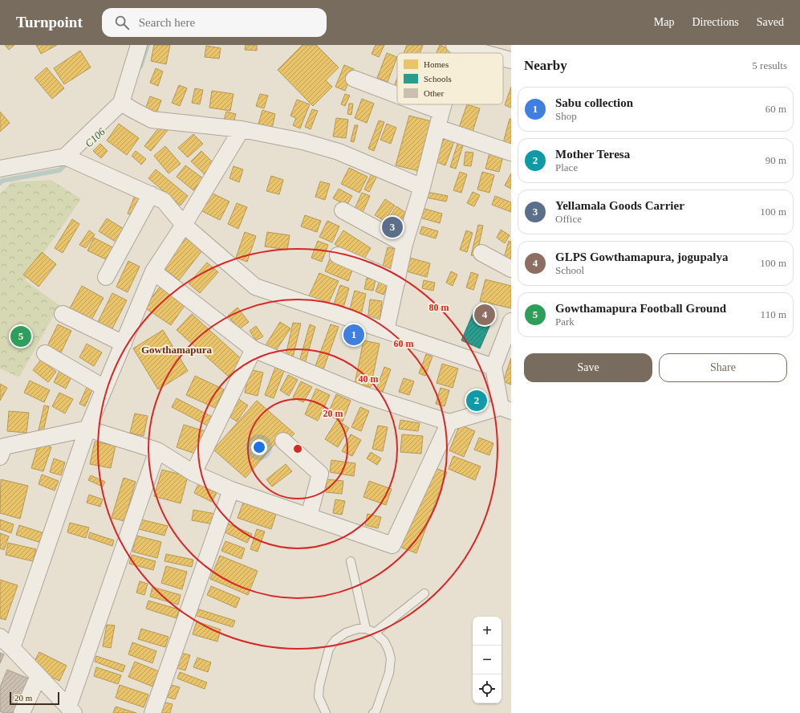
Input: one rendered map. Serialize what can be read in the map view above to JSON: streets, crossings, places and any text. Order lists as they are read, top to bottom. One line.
{"districts":["Gowthamapura"],"water":["C106"],"legend":["Homes","Schools","Other"],"scale_bar":"20 m","page":{"header":"Turnpoint","search":"Search here","nav":["Map","Directions","Saved"],"heading":["Nearby","5 results"],"list":[{"mark":"1","name":"Sabu collection","note":"Shop","value":"60 m"},{"mark":"2","name":"Mother Teresa","note":"Place","value":"90 m"},{"mark":"3","name":"Yellamala Goods Carrier","note":"Office","value":"100 m"},{"mark":"4","name":"GLPS Gowthamapura, jogupalya","note":"School","value":"100 m"},{"mark":"5","name":"Gowthamapura Football Ground","note":"Park","value":"110 m"}],"pins":["3","4","1","5","2"],"buttons":["Save","Share"],"map_buttons":["+","−"],"scale":"20 m"},"rings":["80 m","60 m","40 m","20 m"]}
